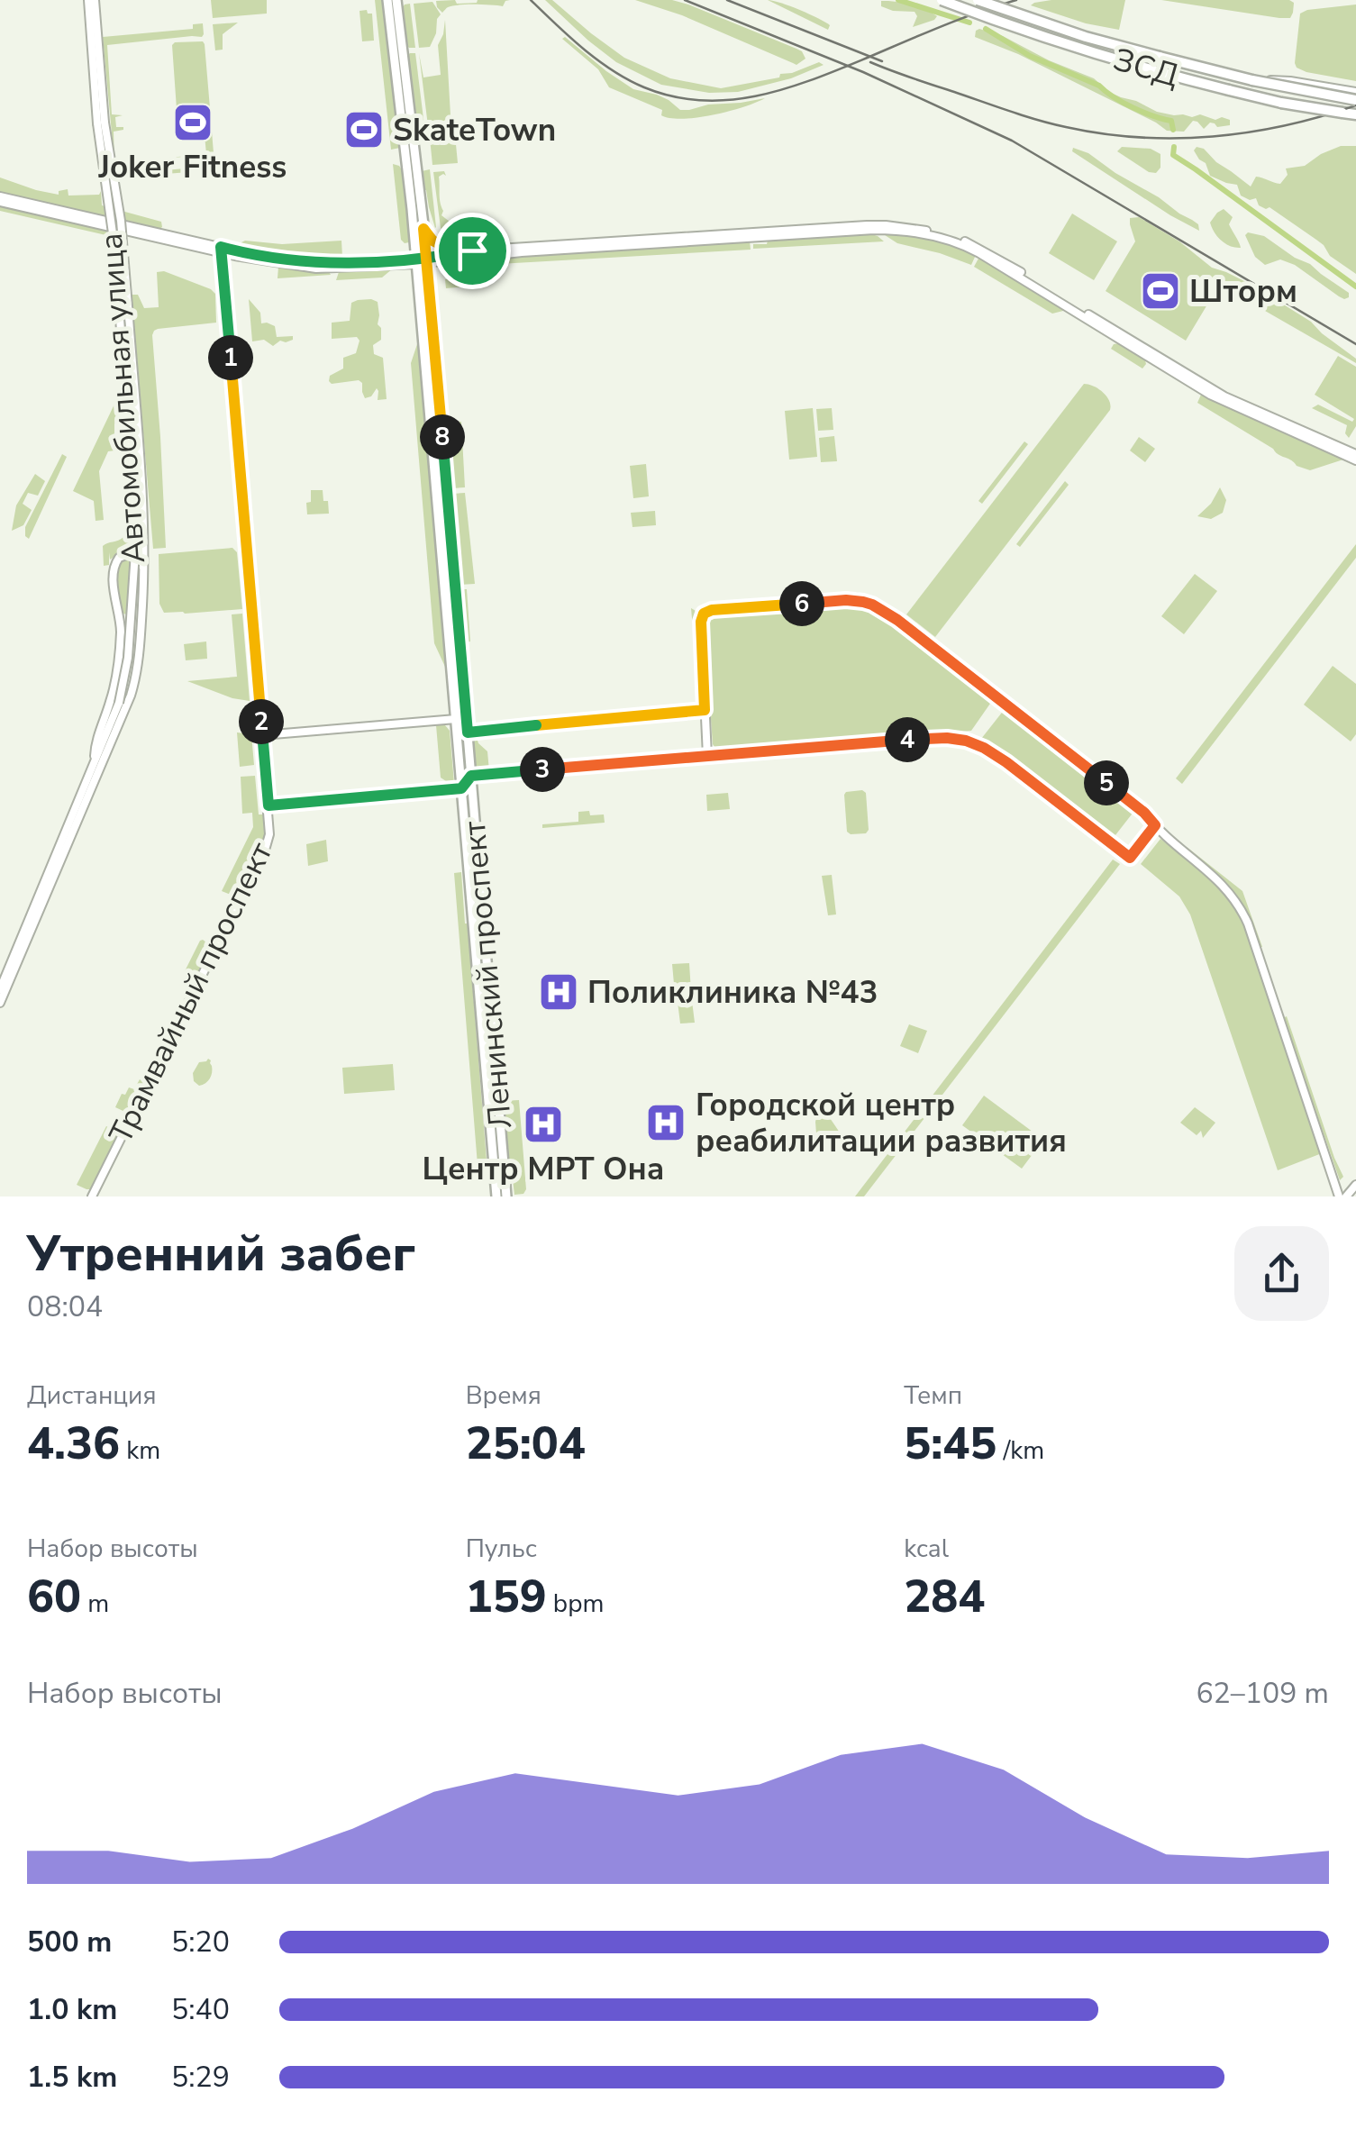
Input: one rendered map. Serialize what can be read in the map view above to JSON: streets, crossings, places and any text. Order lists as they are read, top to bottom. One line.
{"streets":{"highway":["ЗСД"],"main road":["Автомобильная улица","Ленинский проспект","Трамвайный проспект"]},"places":{"sports":["Joker Fitness","SkateTown","Шторм"],"hospital":["Поликлиника №43","Городской центр реабилитации развития","Центр МРТ Она"]},"page":{"pins":["1","8","6","2","4","3","5"],"heading":["Утренний забег","08:04"],"stats":[["Дистанция","4.36 km"],["Время","25:04"],["Темп","5:45 /km"],["Набор высоты","60 m"],["Пульс","159 bpm"],["kcal","284"]],"chart":["Набор высоты","62–109 m"],"list":[{"name":"500 m","note":"5:20"},{"name":"1.0 km","note":"5:40"},{"name":"1.5 km","note":"5:29"}]}}
